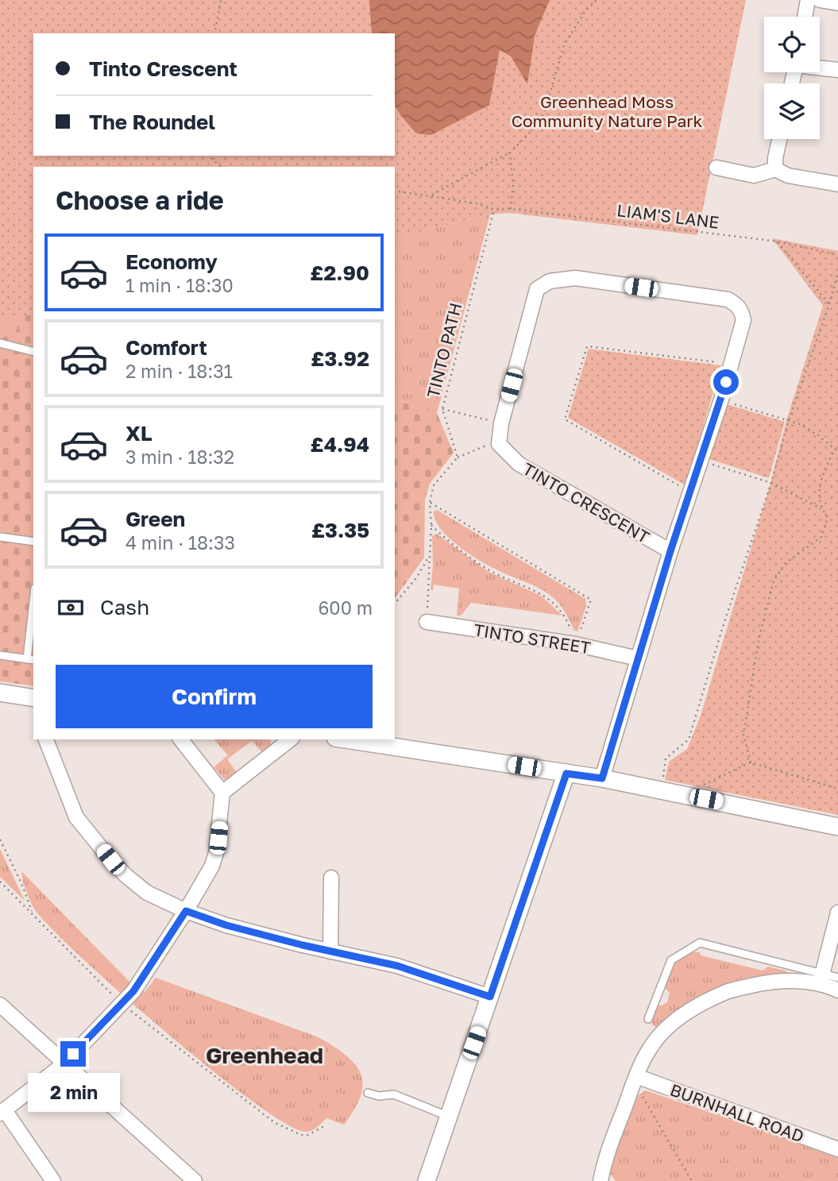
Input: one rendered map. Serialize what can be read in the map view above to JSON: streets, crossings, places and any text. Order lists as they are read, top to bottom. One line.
{"streets":{"street":["TINTO CRESCENT","TINTO STREET","BURNHALL ROAD"],"path":["LIAM'S LANE","TINTO PATH"]},"crossings":[["LIAM'S LANE","TINTO PATH"],["TINTO CRESCENT","TINTO STREET"]],"districts":["Greenhead"],"parks":["Greenhead Moss Community Nature Park"],"page":{"banner":["Tinto Crescent","The Roundel"],"heading":"Choose a ride","list":[{"name":"Economy","note":"1 min · 18:30","value":"£2.90"},{"name":"Comfort","note":"2 min · 18:31","value":"£3.92"},{"name":"XL","note":"3 min · 18:32","value":"£4.94"},{"name":"Green","note":"4 min · 18:33","value":"£3.35"}],"pay":["Cash","600 m"],"buttons":"Confirm","bubble":"2 min"}}
